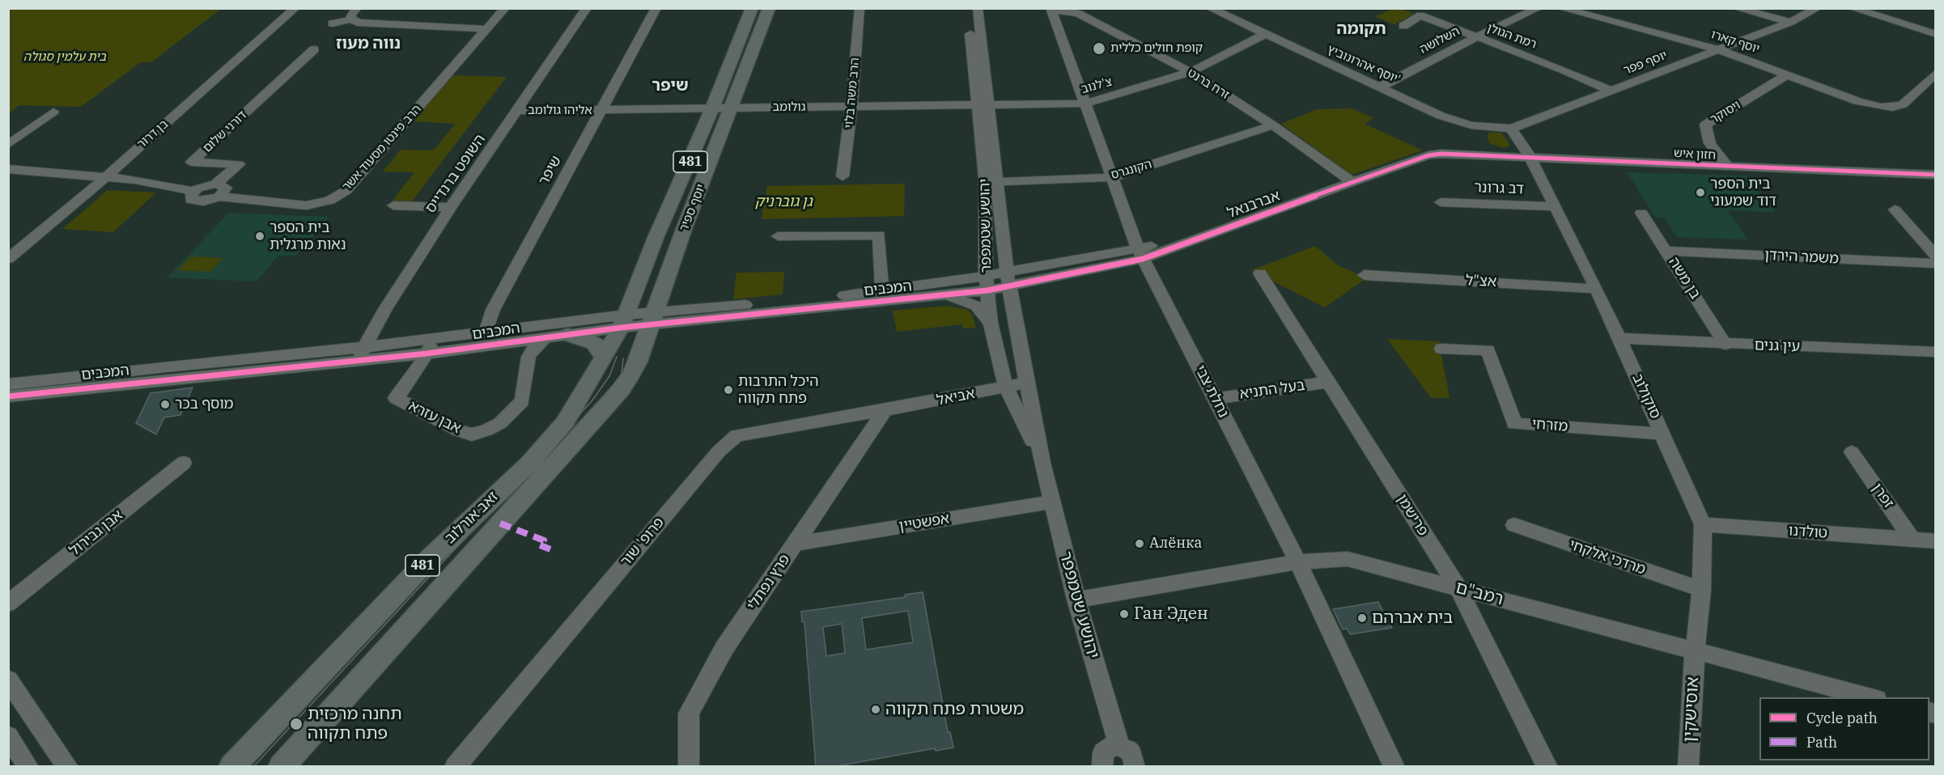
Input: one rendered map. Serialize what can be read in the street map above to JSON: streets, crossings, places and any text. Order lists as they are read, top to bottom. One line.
{"streets":{"main road":["481","יוסף ספיר","זאב אורלוב"],"street":["רמת הגולן","השלושה","יוסף קארו","יוסף פפר","יוסף אהרונוביץ'","זרח ברנט","צ'לנוב","הרב משה בלוי","גולומב","אליהו גולומב","ויסוקר","דורני שלום","בן דרור","הרב פינטו מסעוד אשר","חזון איש","הקונגרס","שיפר","השופט ברנדייס","דב גרונר","אברבנאל","יהושע שטמפפר","משמר הירדן","בן משה","אצ\"ל","המכבים","עין גנים","בעל התניא","נחלת צבי","סוקולוב","אביאל","אבן עזרא","מזרחי","זפרן","פרישמן","אפשטיין","טולדנו","אבן גבירול","פרופ' שור","מרדכי אלקחי","פרץ נפתלי","רמב\"ם","אוסישקין"]},"crossings":[["רמת הגולן","השלושה"],["רמת הגולן","יוסף פפר"],["השלושה","יוסף אהרונוביץ'"],["יוסף קארו","יוסף פפר"],["יוסף קארו","ויסוקר"],["יוסף פפר","יוסף אהרונוביץ'"],["יוסף אהרונוביץ'","צ'לנוב"],["זרח ברנט","צ'לנוב"],["זרח ברנט","הקונגרס"],["זרח ברנט","אברבנאל"],["זרח ברנט","נחלת צבי"],["צ'לנוב","גולומב"],["צ'לנוב","יהושע שטמפפר"],["צ'לנוב","נחלת צבי"],["הרב משה בלוי","גולומב"],["גולומב","אליהו גולומב"],["גולומב","שיפר"],["גולומב","יוסף ספיר"],["גולומב","יהושע שטמפפר"],["אליהו גולומב","שיפר"],["אליהו גולומב","השופט ברנדייס"],["ויסוקר","חזון איש"],["דורני שלום","הרב פינטו מסעוד אשר"],["חזון איש","אברבנאל"],["חזון איש","סוקולוב"],["הקונגרס","יהושע שטמפפר"],["הקונגרס","נחלת צבי"],["שיפר","המכבים"],["השופט ברנדייס","המכבים"],["דב גרונר","סוקולוב"],["אברבנאל","יהושע שטמפפר"],["אברבנאל","המכבים"],["אברבנאל","נחלת צבי"],["אברבנאל","סוקולוב"],["יוסף ספיר","המכבים"],["יוסף ספיר","זאב אורלוב"],["יהושע שטמפפר","המכבים"],["יהושע שטמפפר","אביאל"],["יהושע שטמפפר","אפשטיין"],["יהושע שטמפפר","רמב\"ם"],["משמר הירדן","בן משה"],["בן משה","עין גנים"],["אצ\"ל","סוקולוב"],["המכבים","אבן עזרא"],["המכבים","זאב אורלוב"],["עין גנים","סוקולוב"],["בעל התניא","נחלת צבי"],["בעל התניא","פרישמן"],["נחלת צבי","רמב\"ם"],["סוקולוב","מזרחי"],["סוקולוב","טולדנו"],["סוקולוב","מרדכי אלקחי"],["סוקולוב","רמב\"ם"],["סוקולוב","אוסישקין"],["אביאל","פרופ' שור"],["אביאל","פרץ נפתלי"],["זפרן","טולדנו"],["פרישמן","רמב\"ם"],["אפשטיין","פרץ נפתלי"],["פרופ' שור","פרץ נפתלי"],["רמב\"ם","אוסישקין"]],"districts":["תקומה","נווה מעוז","שיפר"],"parks":["בית עלמין סגולה","גן גוברניק"],"places":["קופת חולים כללית","בית הספר דוד שמעוני","בית הספר נאות מרגלית","היכל התרבות פתח תקווה","מוסף בכר","Алёнка","Ган Эден","בית אברהם","משטרת פתח תקווה","תחנה מרכזית פתח תקווה"],"legend":["Cycle path","Path"]}
